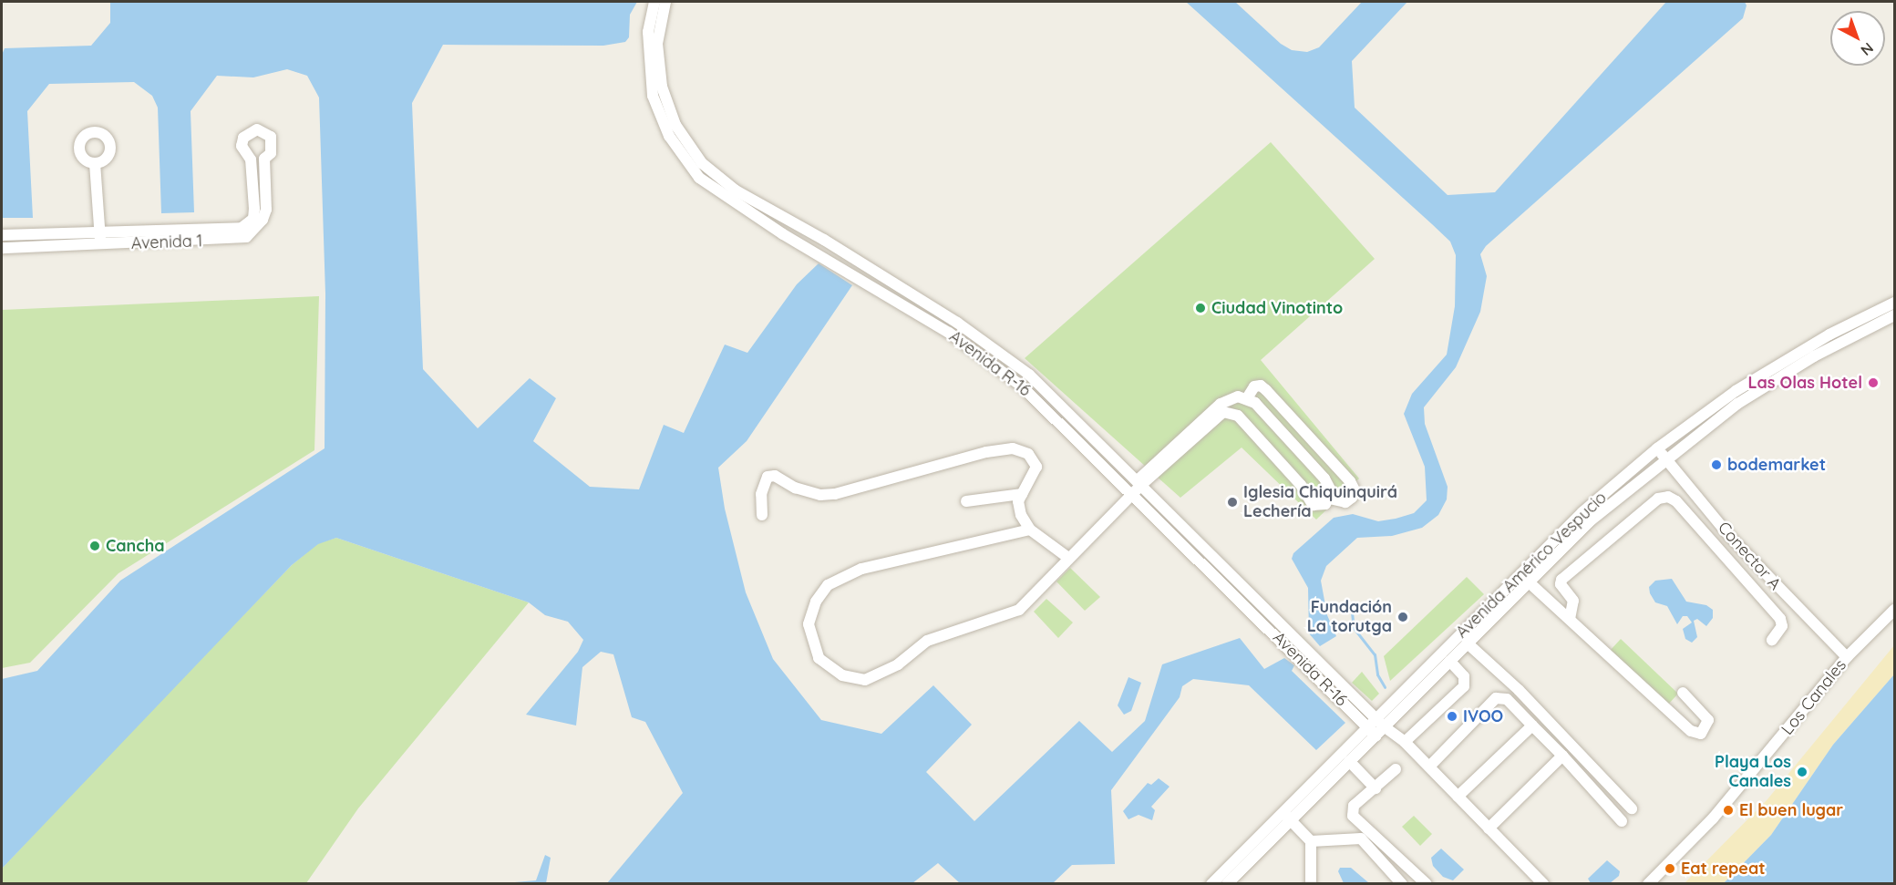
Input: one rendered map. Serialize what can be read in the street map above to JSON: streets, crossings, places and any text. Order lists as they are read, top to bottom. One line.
{"streets":{"street":["Avenida 1","Avenida R-16","Conector A","Avenida Américo Vespucio","Los Canales"]},"crossings":[["Avenida R-16","Avenida Américo Vespucio"],["Conector A","Avenida Américo Vespucio"],["Conector A","Los Canales"]],"places":["Ciudad Vinotinto","Las Olas Hotel","bodemarket","Iglesia Chiquinquirá Lechería","Cancha","Fundación La torutga","IVOO","Playa Los Canales","El buen lugar","Eat repeat"],"north":"bottom right"}
